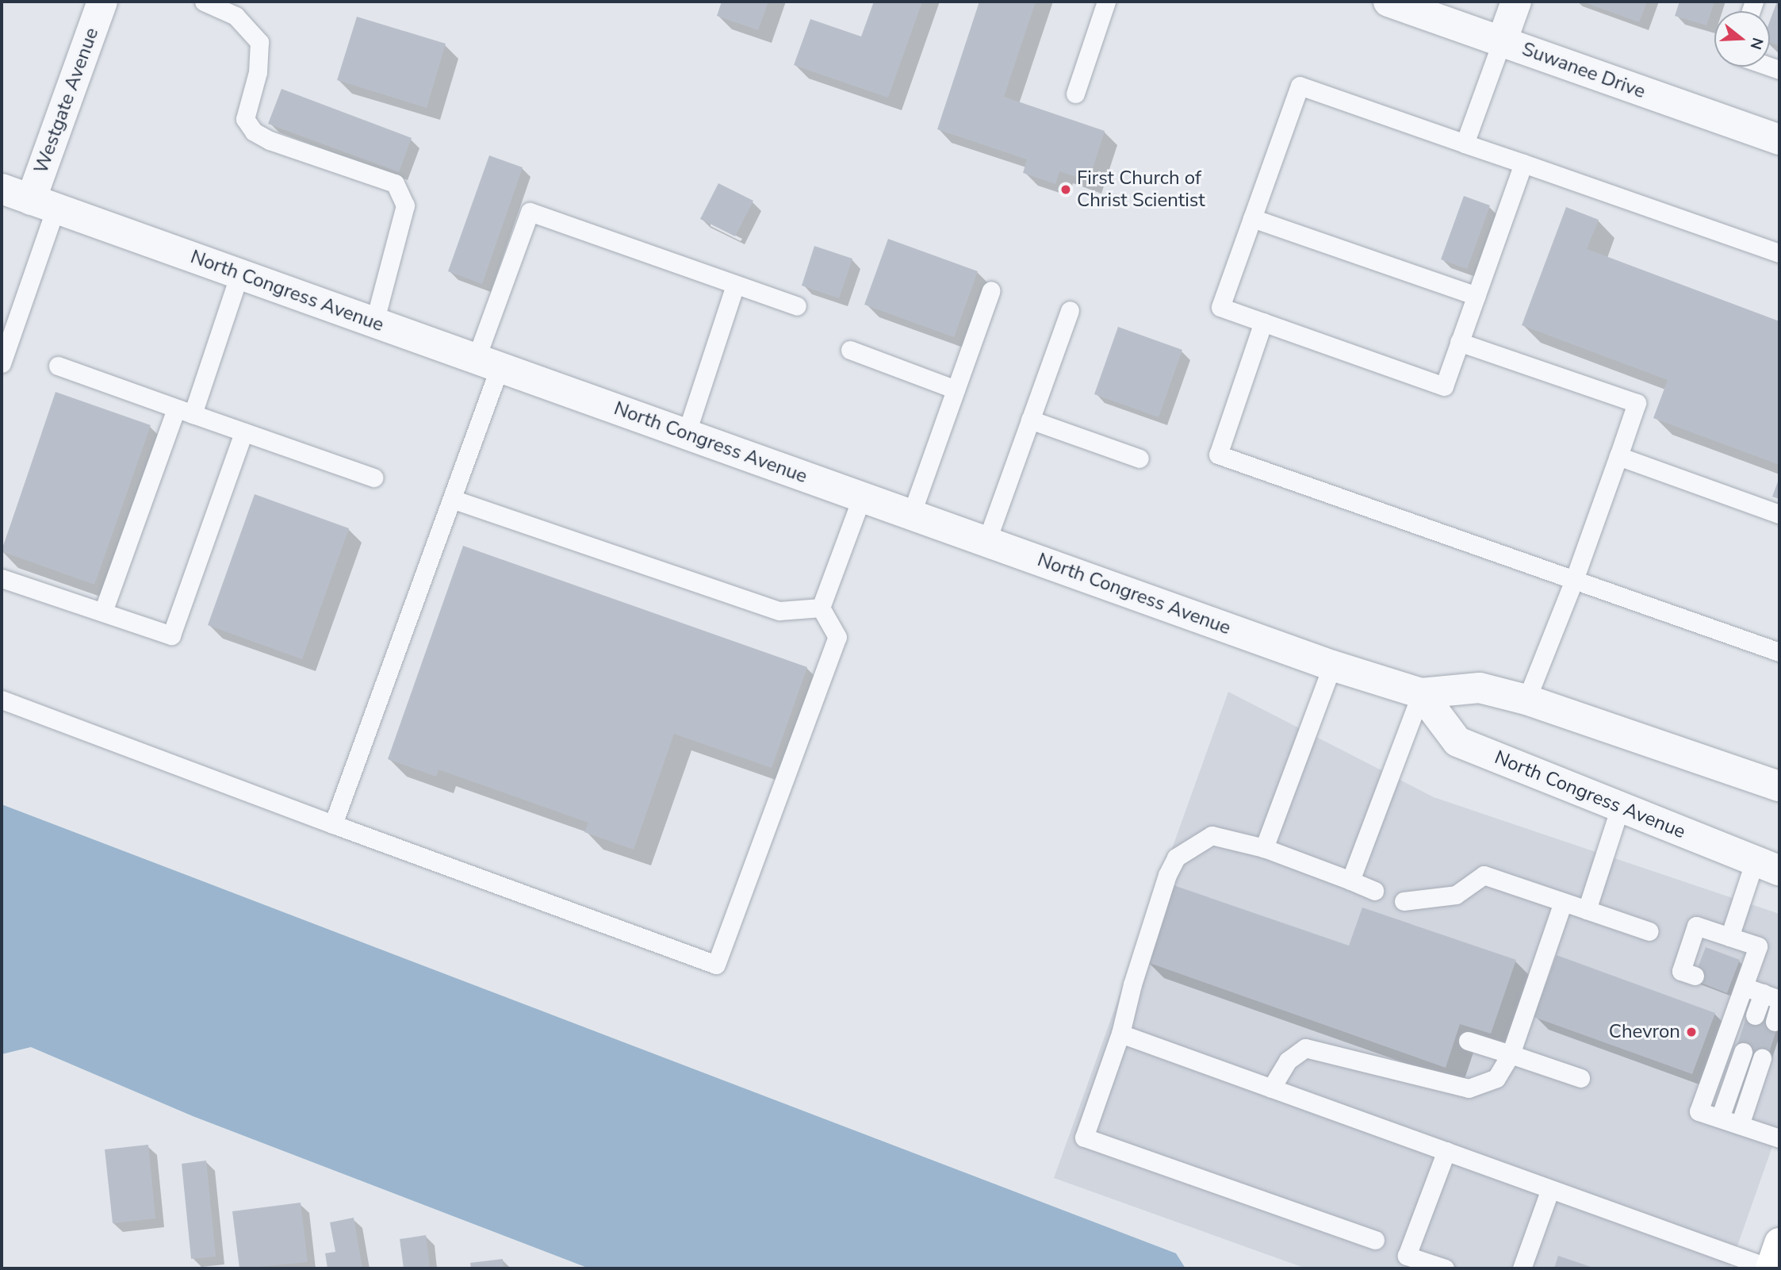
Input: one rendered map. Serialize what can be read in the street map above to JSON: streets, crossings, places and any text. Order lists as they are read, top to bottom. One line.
{"streets":{"street":["Suwanee Drive","Westgate Avenue","North Congress Avenue"]},"crossings":[["Westgate Avenue","North Congress Avenue"]],"places":["First Church of Christ Scientist","Chevron"],"north":"right"}
